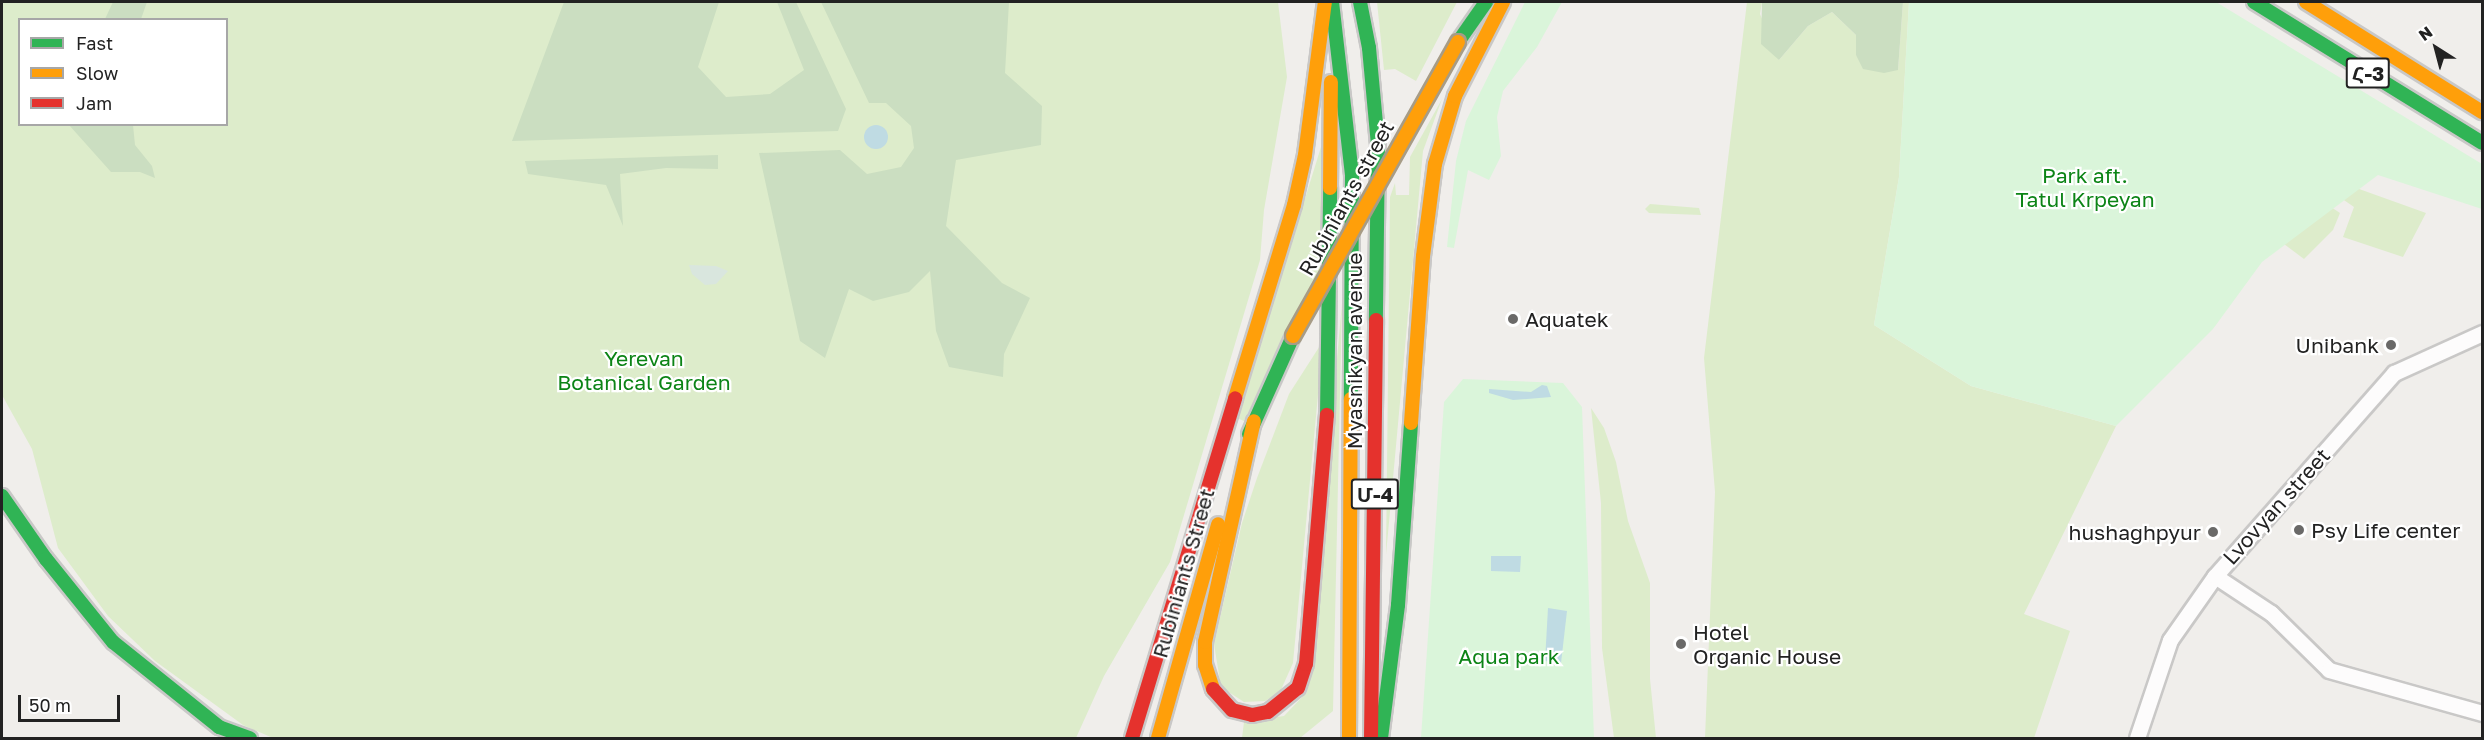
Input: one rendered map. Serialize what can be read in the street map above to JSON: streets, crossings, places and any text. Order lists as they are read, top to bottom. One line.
{"streets":{"main road":["Հ-3","Rubiniants street","Myasnikyan avenue","Մ-4","Rubiniants Street"],"street":["Lvovyan street"]},"crossings":[["Rubiniants street","Rubiniants Street"]],"parks":["Park aft. Tatul Krpeyan","Yerevan Botanical Garden","Aqua park"],"places":["Aquatek","Unibank","Psy Life center","hushaghpyur","Hotel Organic House"],"legend":["Fast","Slow","Jam"],"scale_bar":"50 m","north":"top left"}
